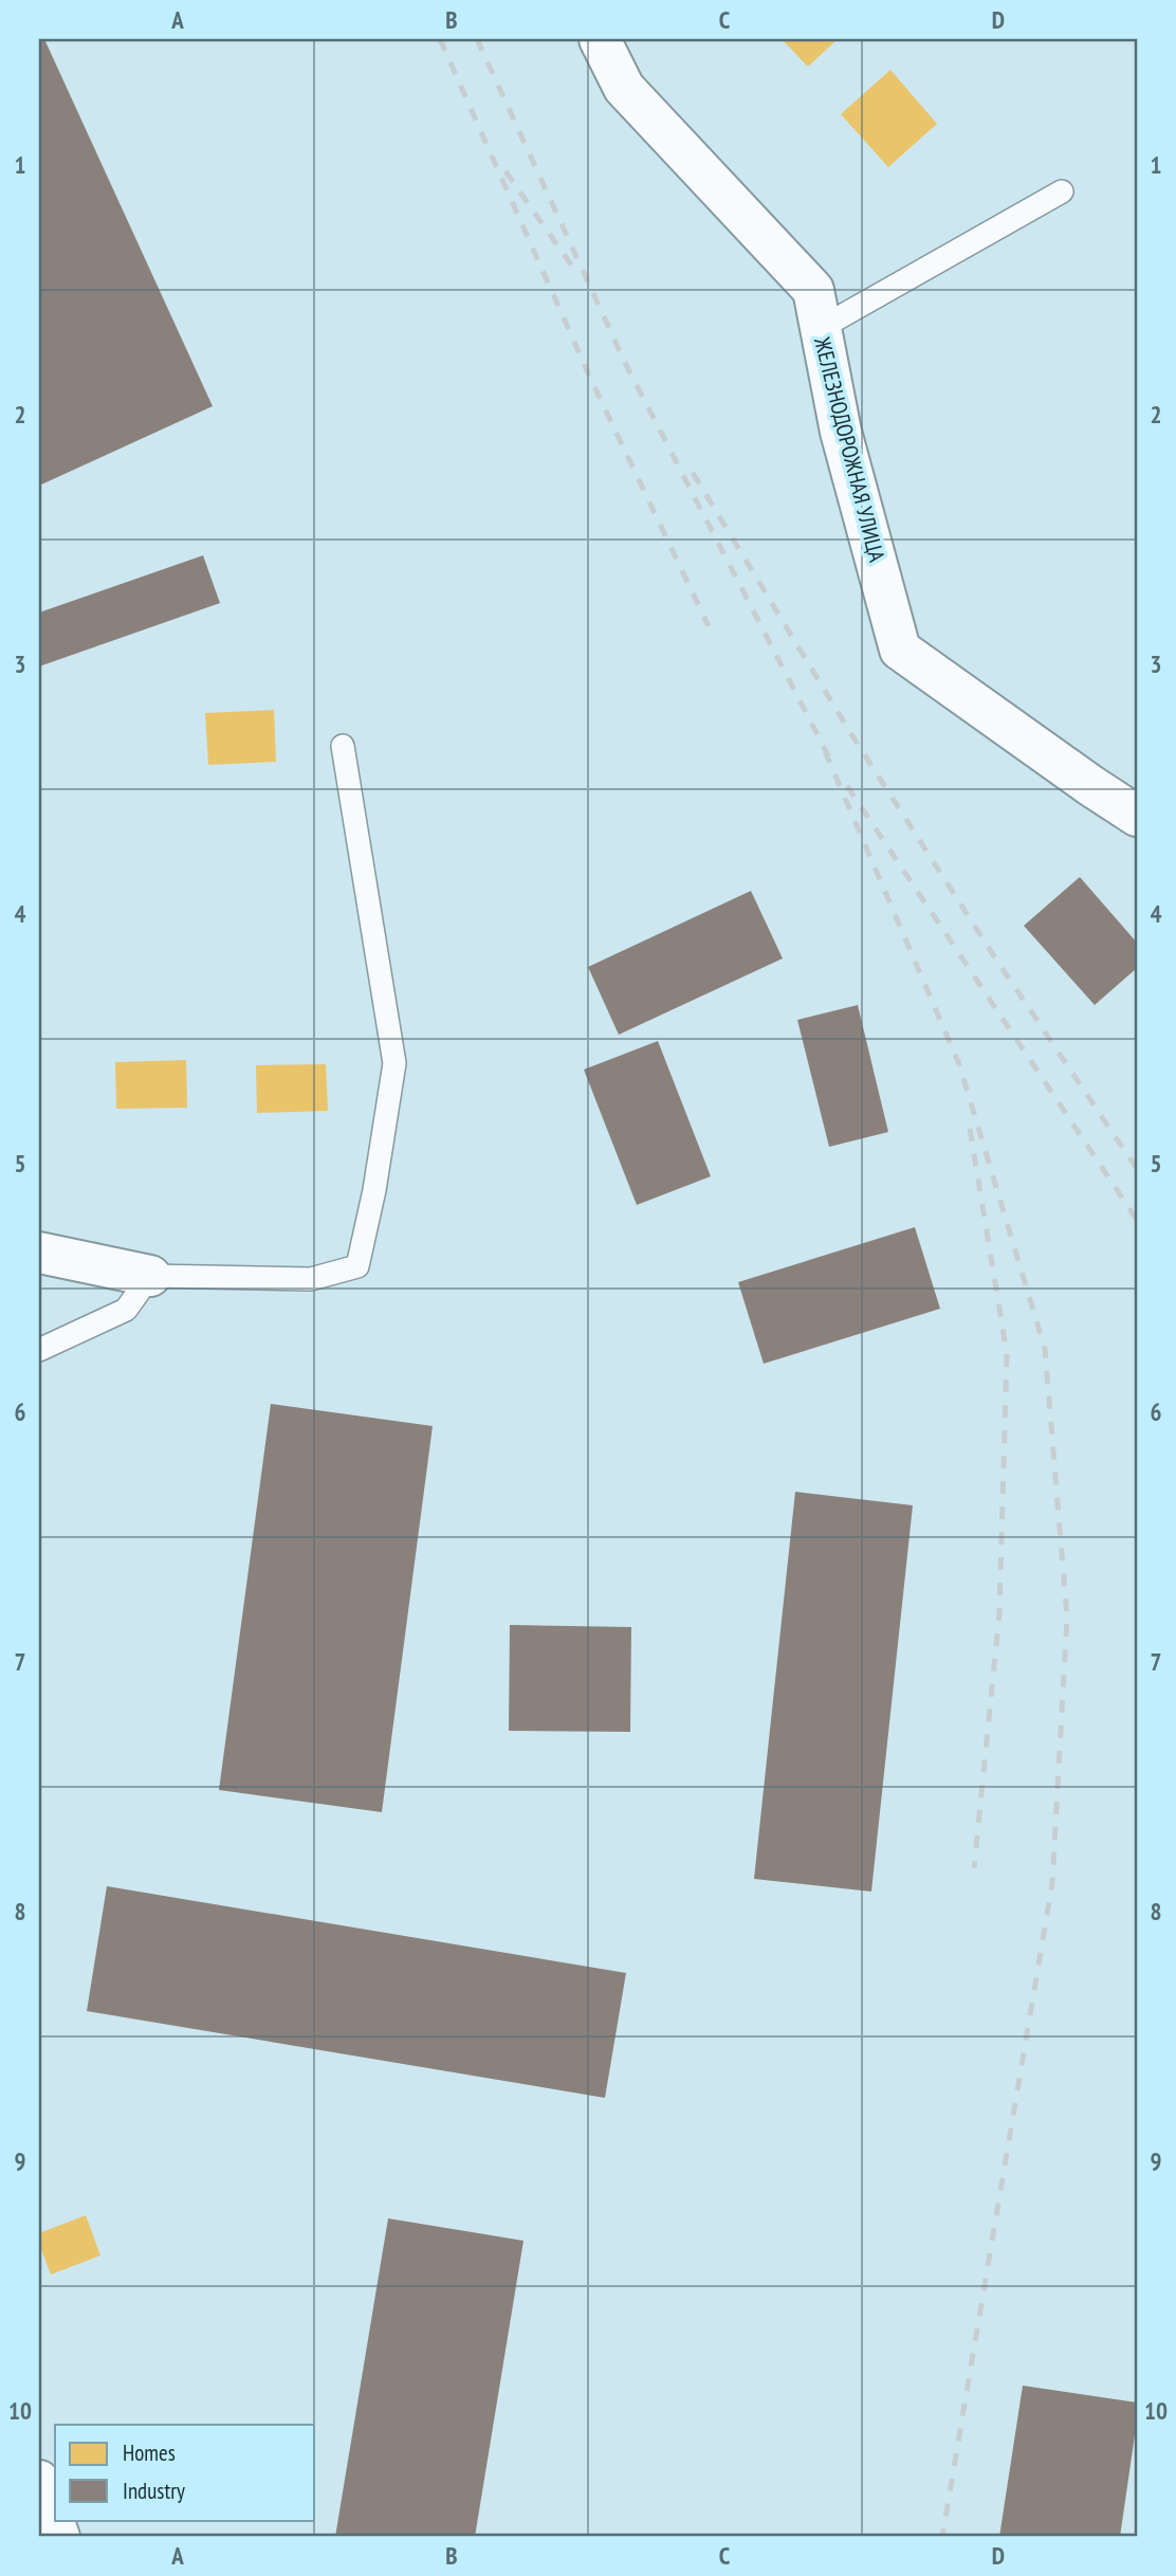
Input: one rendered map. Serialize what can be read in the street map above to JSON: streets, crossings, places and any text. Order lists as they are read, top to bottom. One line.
{"streets":{"street":["ЖЕЛЕЗНОДОРОЖНАЯ УЛИЦА"]},"legend":["Homes","Industry"],"grid":{"columns":["A","B","C","D"],"rows":["1","2","3","4","5","6","7","8","9","10"]}}
